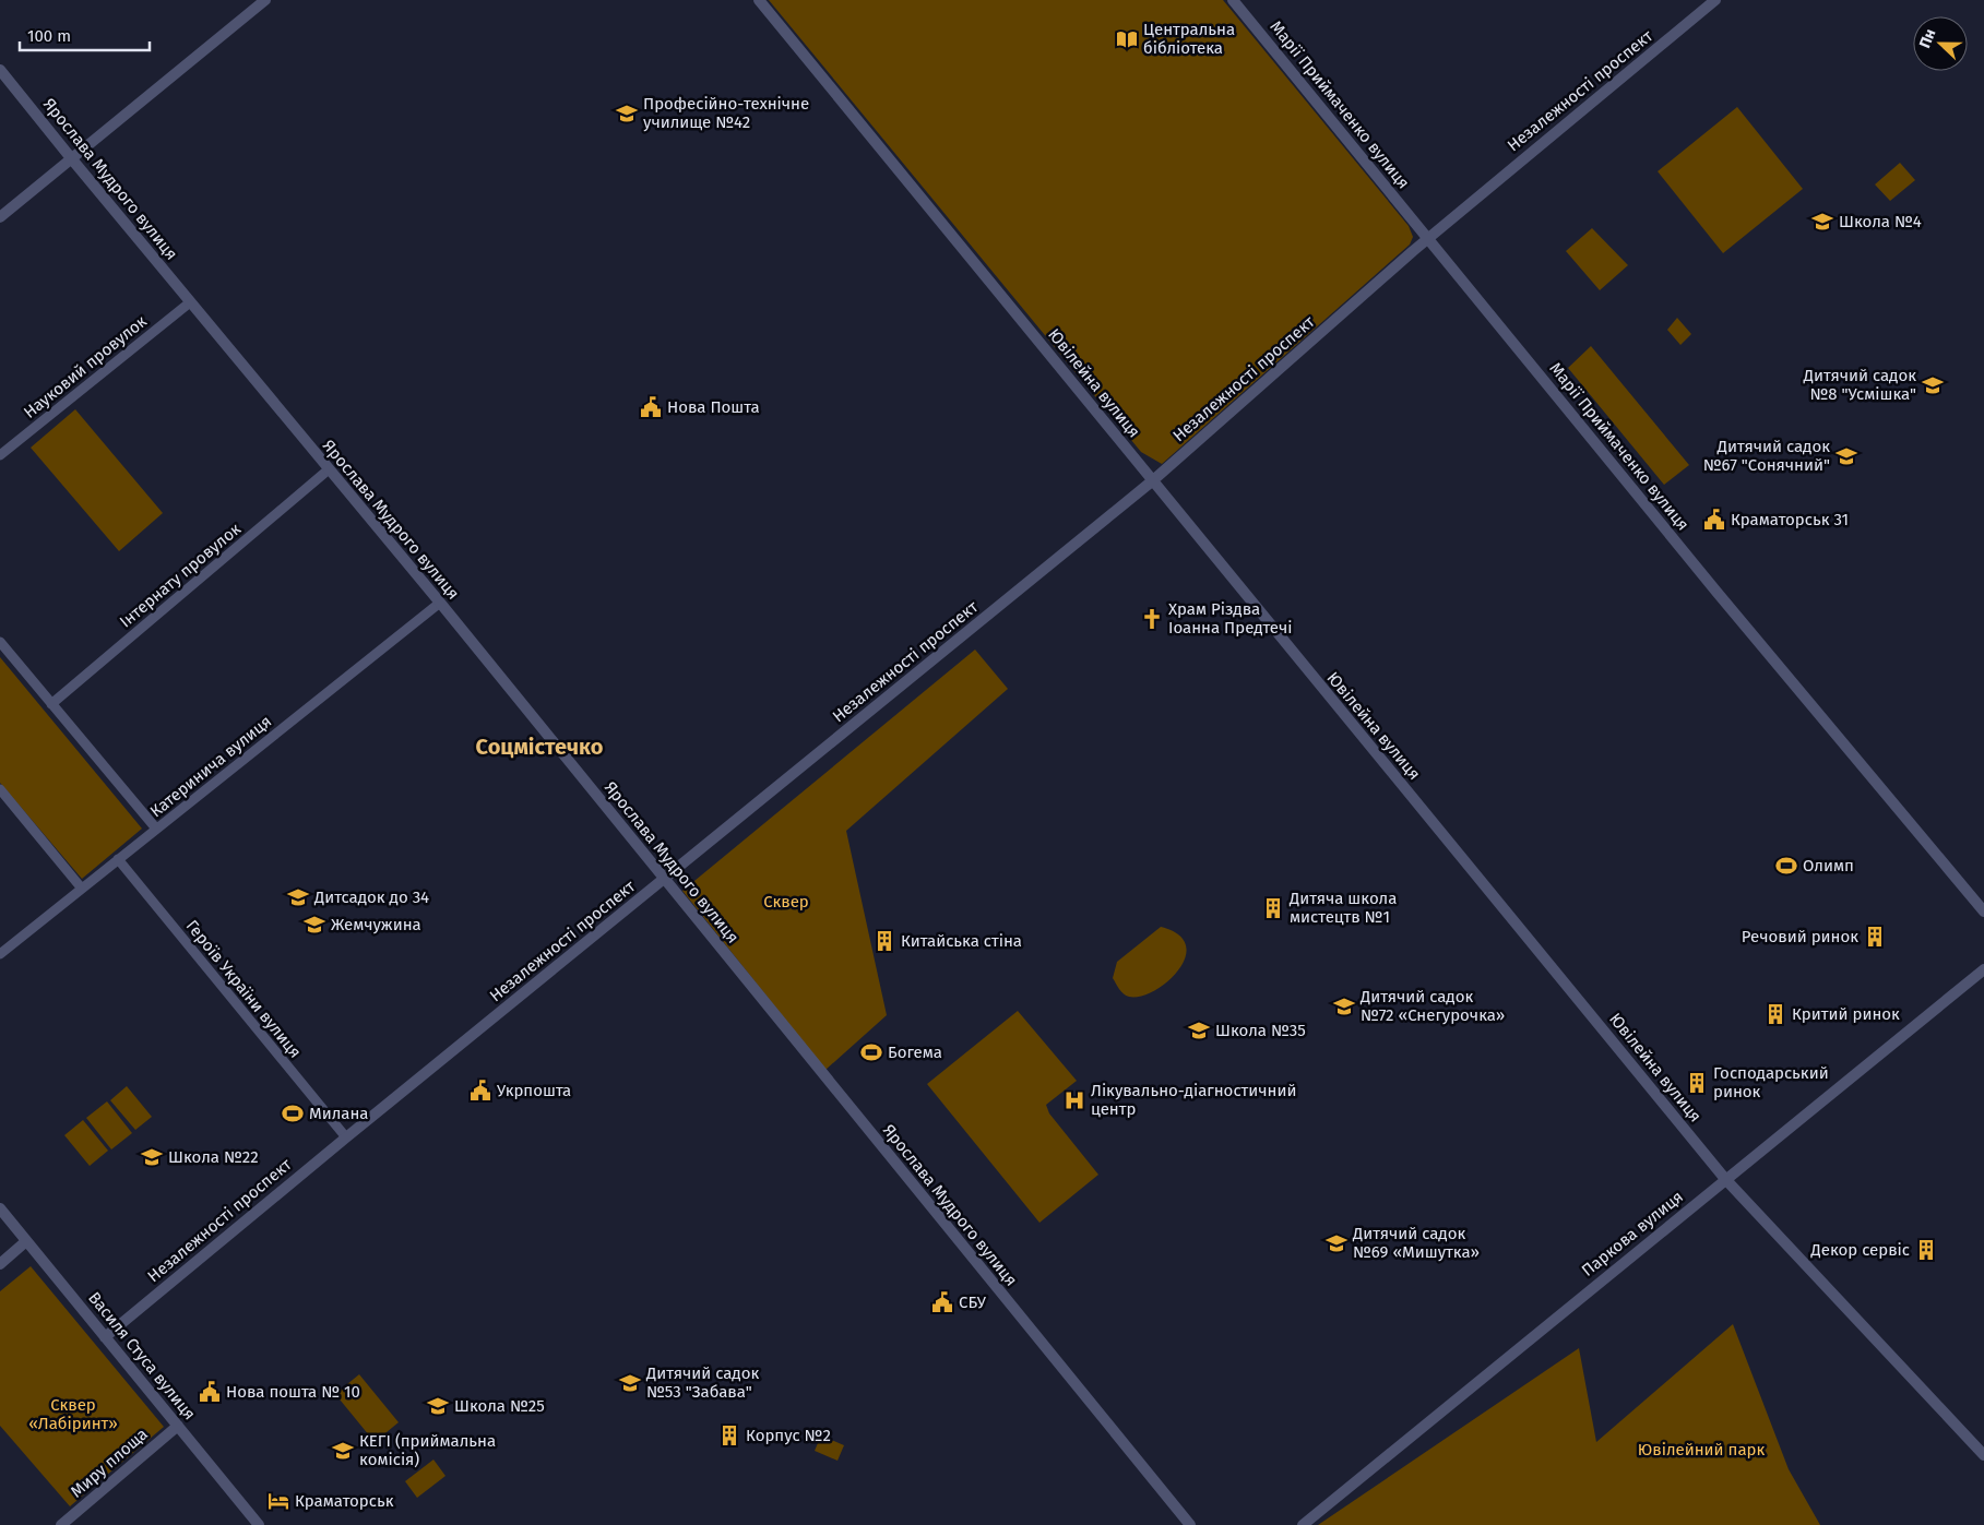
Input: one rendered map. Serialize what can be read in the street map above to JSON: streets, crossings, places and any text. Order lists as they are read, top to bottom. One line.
{"streets":{"street":["Незалежності проспект","Марії Приймаченко вулиця","Ярослава Мудрого вулиця","Науковий провулок","Ювілейна вулиця","Інтернату провулок","Катеринича вулиця","Героїв України вулиця","Паркова вулиця","Василя Стуса вулиця","Миру площа"]},"crossings":[["Незалежності проспект","Марії Приймаченко вулиця"],["Незалежності проспект","Ярослава Мудрого вулиця"],["Незалежності проспект","Ювілейна вулиця"],["Незалежності проспект","Героїв України вулиця"],["Незалежності проспект","Василя Стуса вулиця"],["Ярослава Мудрого вулиця","Науковий провулок"],["Ярослава Мудрого вулиця","Інтернату провулок"],["Ярослава Мудрого вулиця","Катеринича вулиця"],["Ювілейна вулиця","Паркова вулиця"],["Катеринича вулиця","Героїв України вулиця"],["Василя Стуса вулиця","Миру площа"]],"districts":["Соцмістечко"],"parks":["Сквер","Сквер «Лабіринт»","Ювілейний парк"],"places":{"library":["Центральна бібліотека"],"school or university":["Професійно-технічне училище №42","Школа №4","Дитячий садок №8 \"Усмішка\"","Дитячий садок №67 \"Сонячний\"","Дитсадок до 34","Жемчужина","Дитячий садок №72 «Снегурочка»","Школа №35","Школа №22","Дитячий садок №69 «Мишутка»","Дитячий садок №53 \"Забава\"","Школа №25","КЕГІ (приймальна комісія)"],"public building":["Нова Пошта","Краматорськ 31","Укрпошта","СБУ","Нова пошта № 10"],"church":["Храм Різдва Іоанна Предтечі"],"sports":["Олимп","Богема","Милана"],"building":["Дитяча школа мистецтв №1","Речовий ринок","Китайська стіна","Критий ринок","Господарський ринок","Декор сервіс","Корпус №2"],"hospital":["Лікувально-діагностичний центр"],"hotel":["Краматорськ"]},"scale_bar":"100 m","north":"left"}
